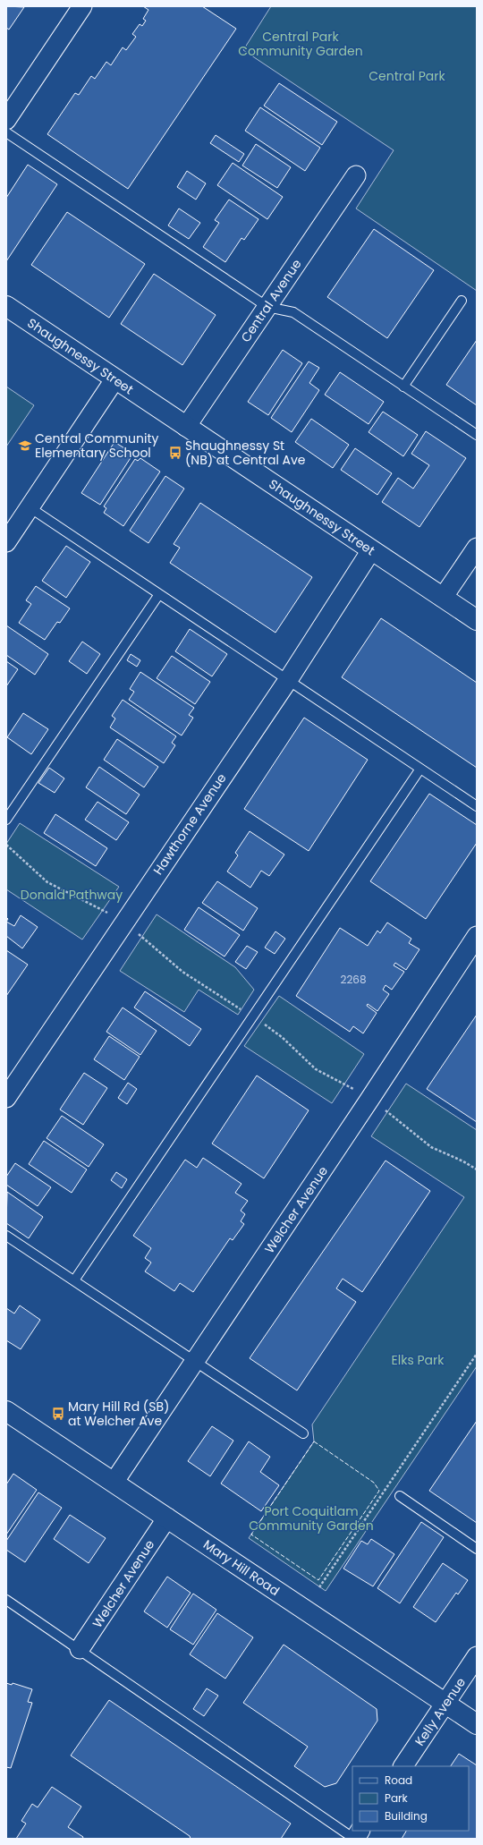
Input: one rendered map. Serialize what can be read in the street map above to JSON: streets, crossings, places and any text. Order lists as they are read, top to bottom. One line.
{"streets":{"main road":["Shaughnessy Street","Mary Hill Road"],"street":["Central Avenue","Hawthorne Avenue","Welcher Avenue","Kelly Avenue"]},"crossings":[["Central Avenue","Shaughnessy Street"],["Shaughnessy Street","Hawthorne Avenue"],["Welcher Avenue","Mary Hill Road"],["Mary Hill Road","Kelly Avenue"]],"parks":["Central Park Community Garden","Central Park","Donald Pathway","Elks Park","Port Coquitlam Community Garden"],"places":{"school or university":["Central Community Elementary School"],"bus stop":["Shaughnessy St (NB) at Central Ave","Mary Hill Rd (SB) at Welcher Ave"]},"house_numbers":["2268"],"legend":["Road","Park","Building"]}
